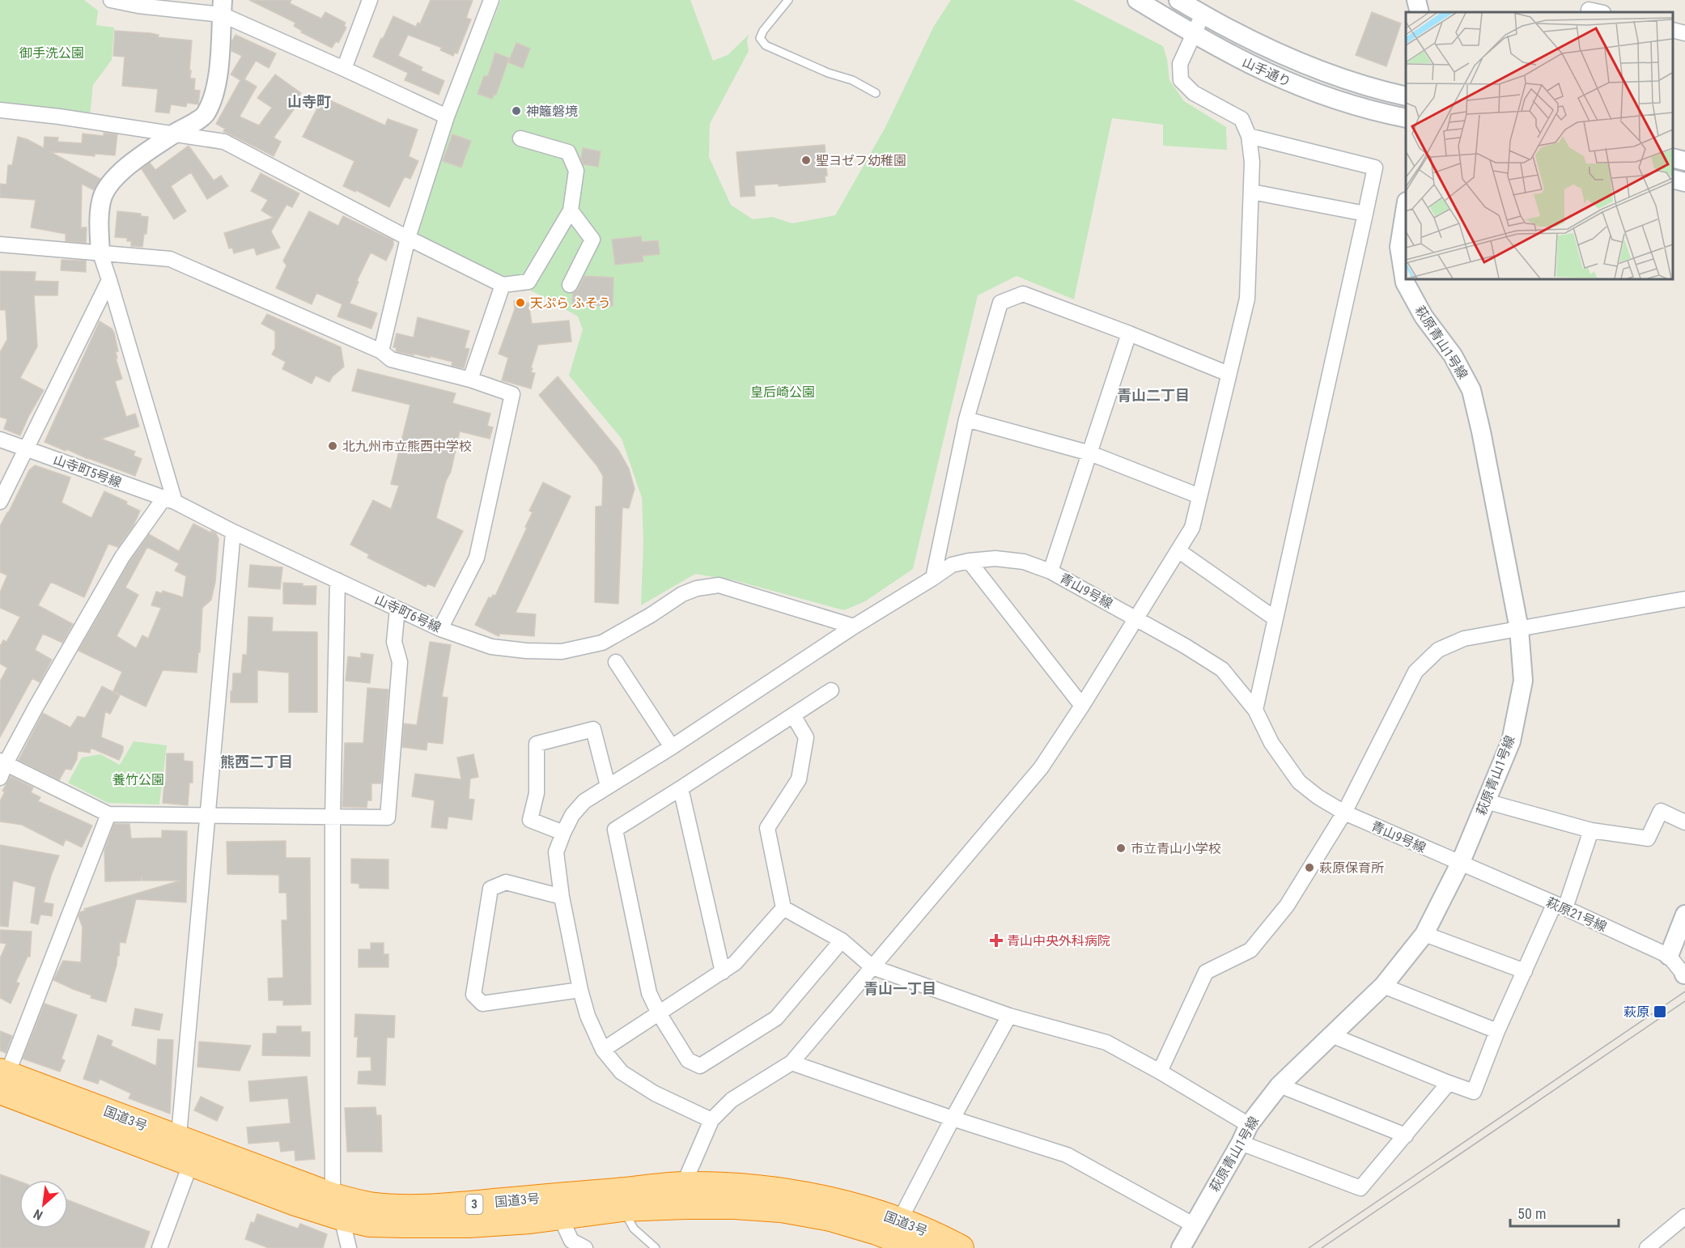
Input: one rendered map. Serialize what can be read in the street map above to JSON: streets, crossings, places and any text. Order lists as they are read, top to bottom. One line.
{"streets":{"highway":["国道3号","3"],"street":["山手通り","萩原青山1号線","山寺町5号線","青山9号線","山寺町6号線","萩原21号線"]},"crossings":[["萩原青山1号線","青山9号線"],["萩原青山1号線","萩原21号線"],["山寺町5号線","山寺町6号線"],["青山9号線","山寺町6号線"],["青山9号線","萩原21号線"]],"districts":["山寺町","青山二丁目","熊西二丁目","青山一丁目"],"parks":["御手洗公園","皇后崎公園","養竹公園"],"places":{"other":["神籬磐境","聖ヨゼフ幼稚園","天ぷら ふそう","北九州市立熊西中学校","市立青山小学校","萩原保育所"],"health":["青山中央外科病院"],"transit":["萩原"]},"scale_bar":"50 m","north":"bottom left"}
